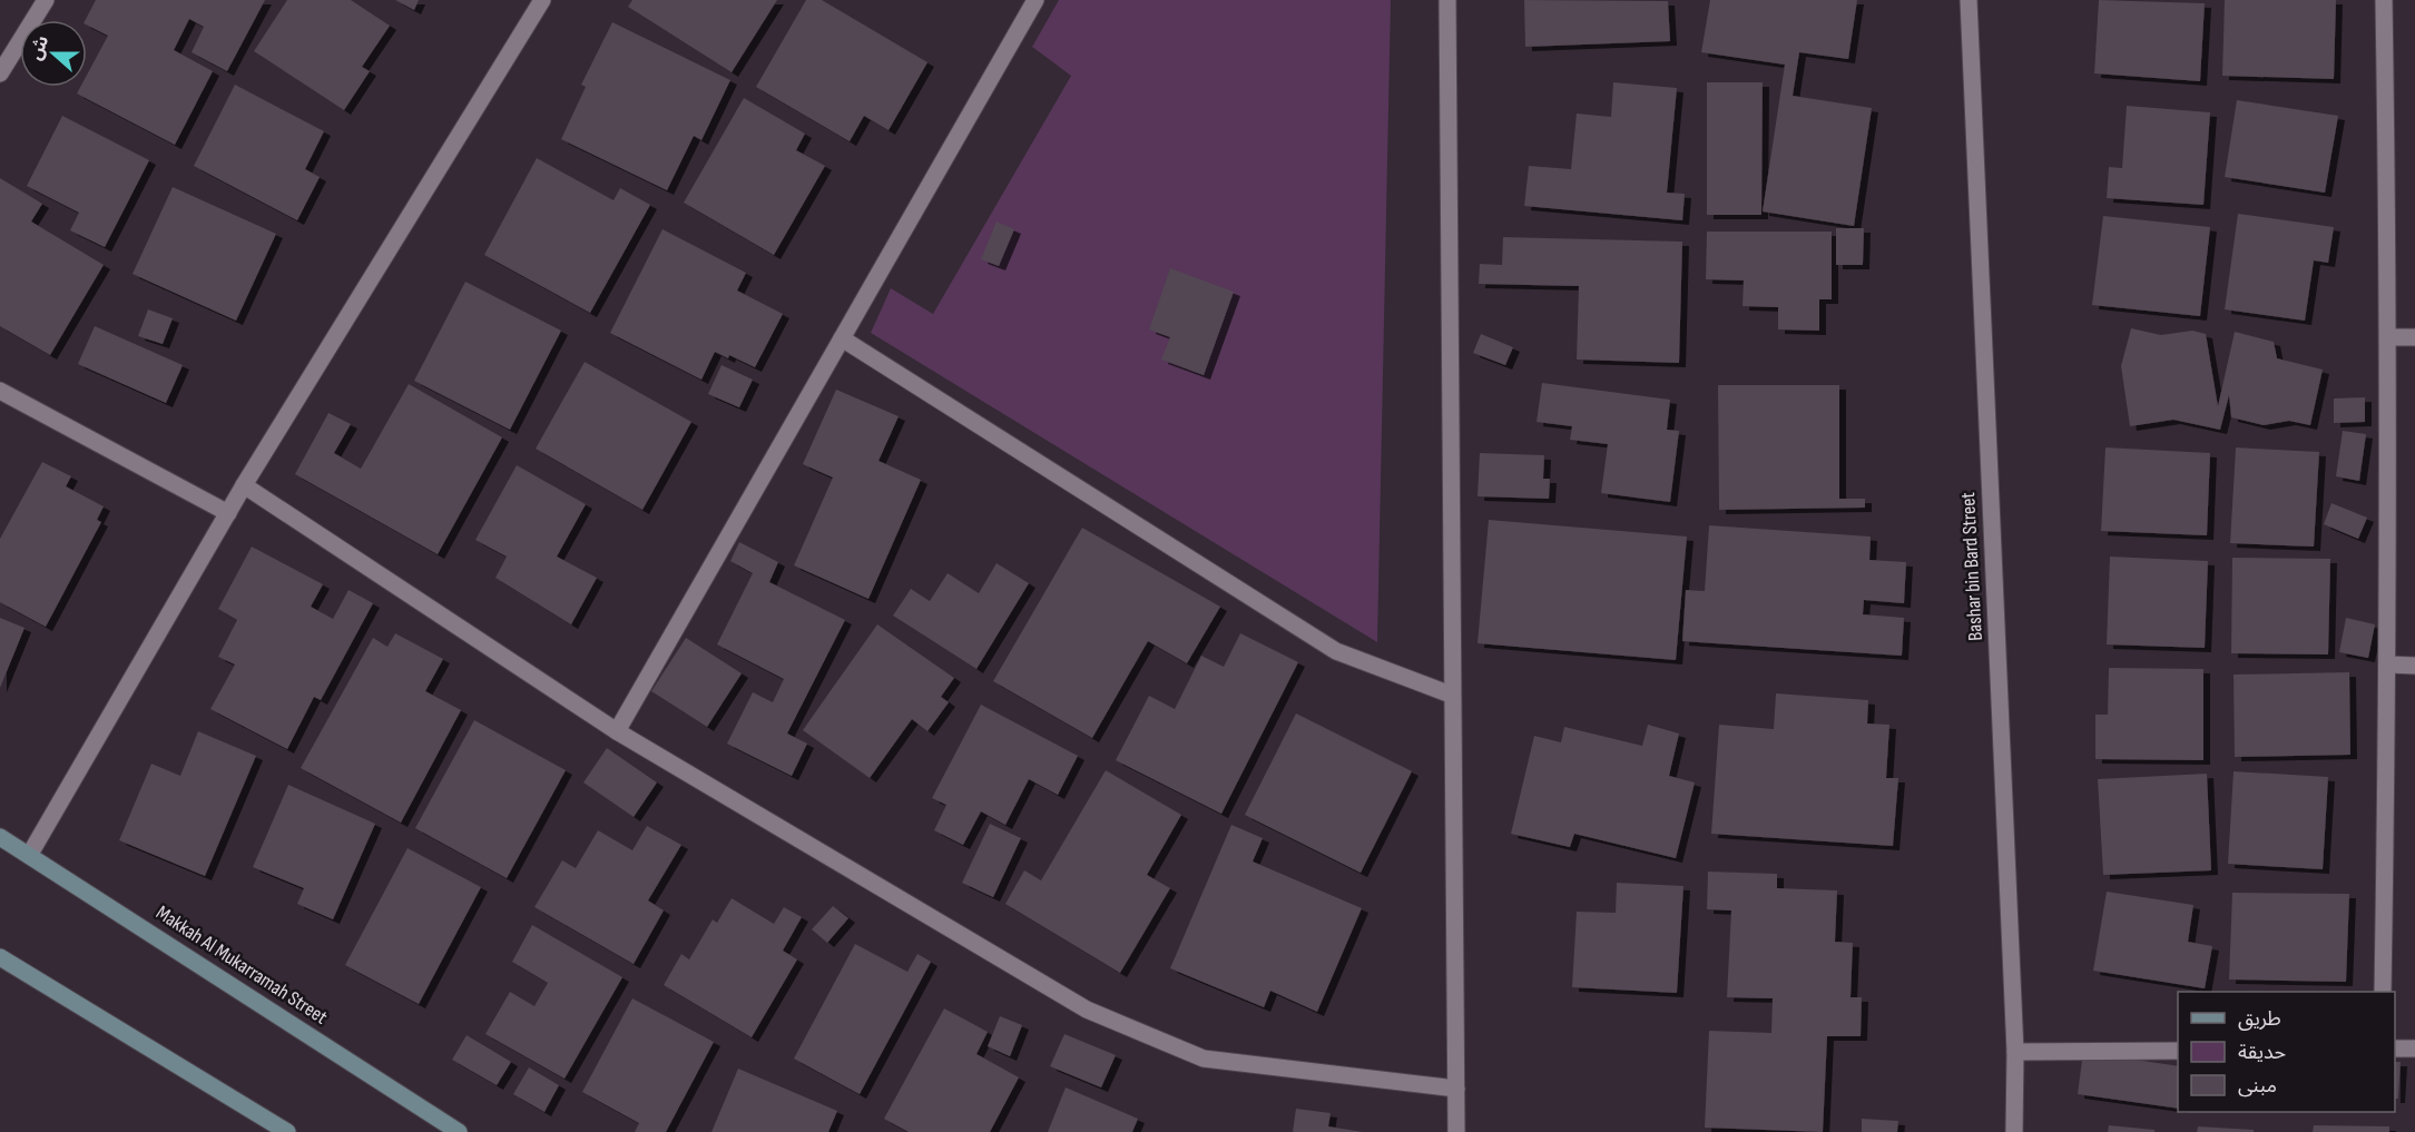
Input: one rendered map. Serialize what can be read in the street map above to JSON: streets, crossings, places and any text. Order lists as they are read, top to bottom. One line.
{"streets":{"main road":["Makkah Al Mukarramah Street"],"street":["Bashar bin Bard Street"]},"legend":["طريق","حديقة","مبنى"],"north":"left"}
